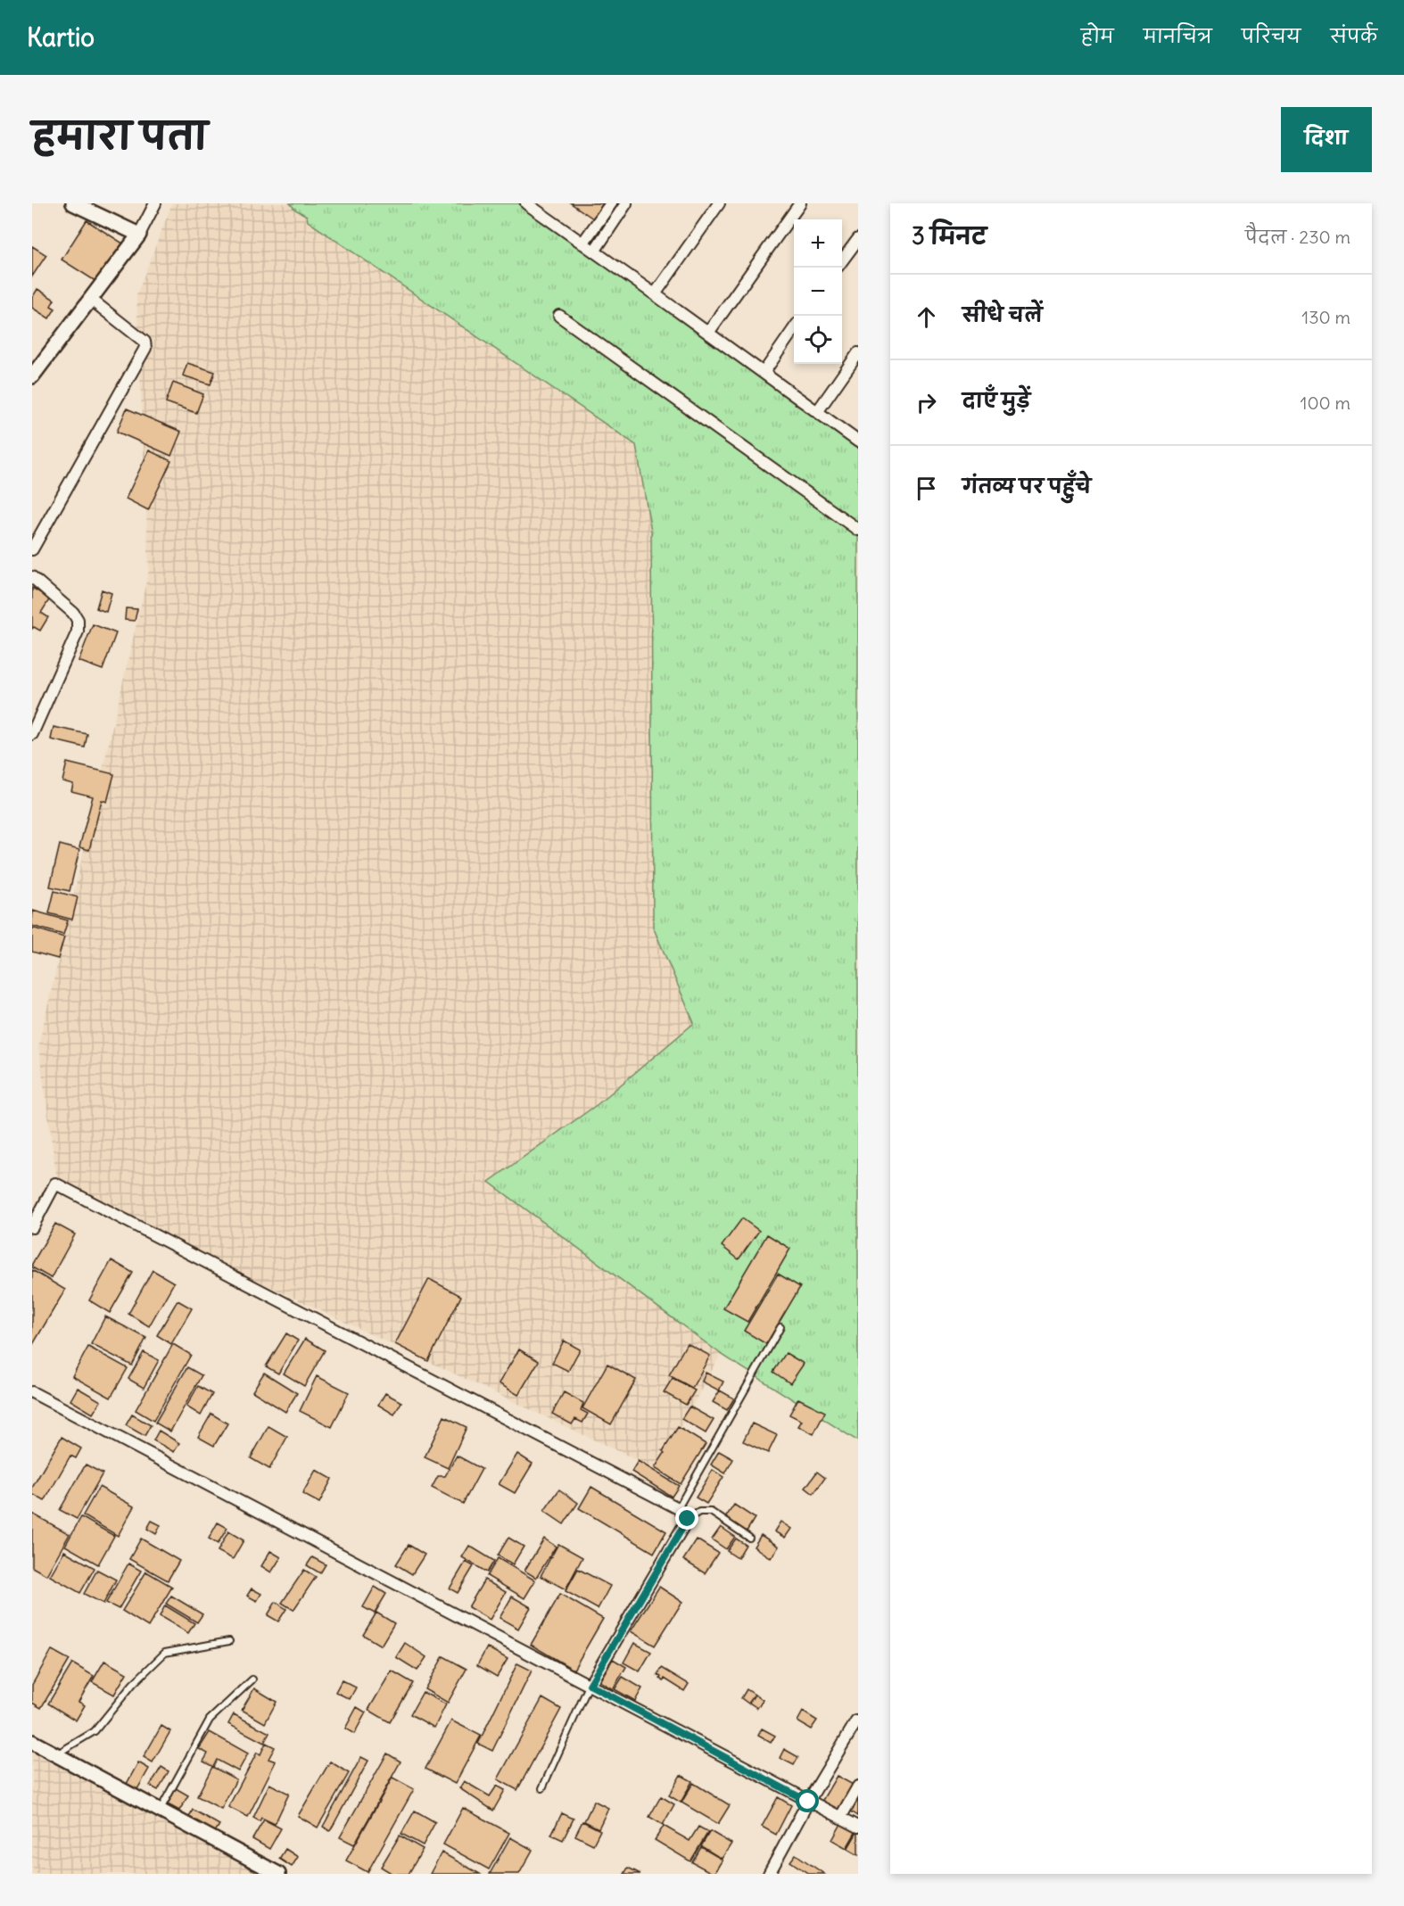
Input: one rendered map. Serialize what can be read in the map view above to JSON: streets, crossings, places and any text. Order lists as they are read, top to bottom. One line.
{"page":{"header":"Kartio","nav":["होम","मानचित्र","परिचय","संपर्क"],"title":"हमारा पता","buttons":"दिशा","heading":["3 मिनट","पैदल · 230 m"],"map_buttons":["+","−"],"list":[["सीधे चलें","130 m"],["दाएँ मुड़ें","100 m"],"गंतव्य पर पहुँचे"]}}
